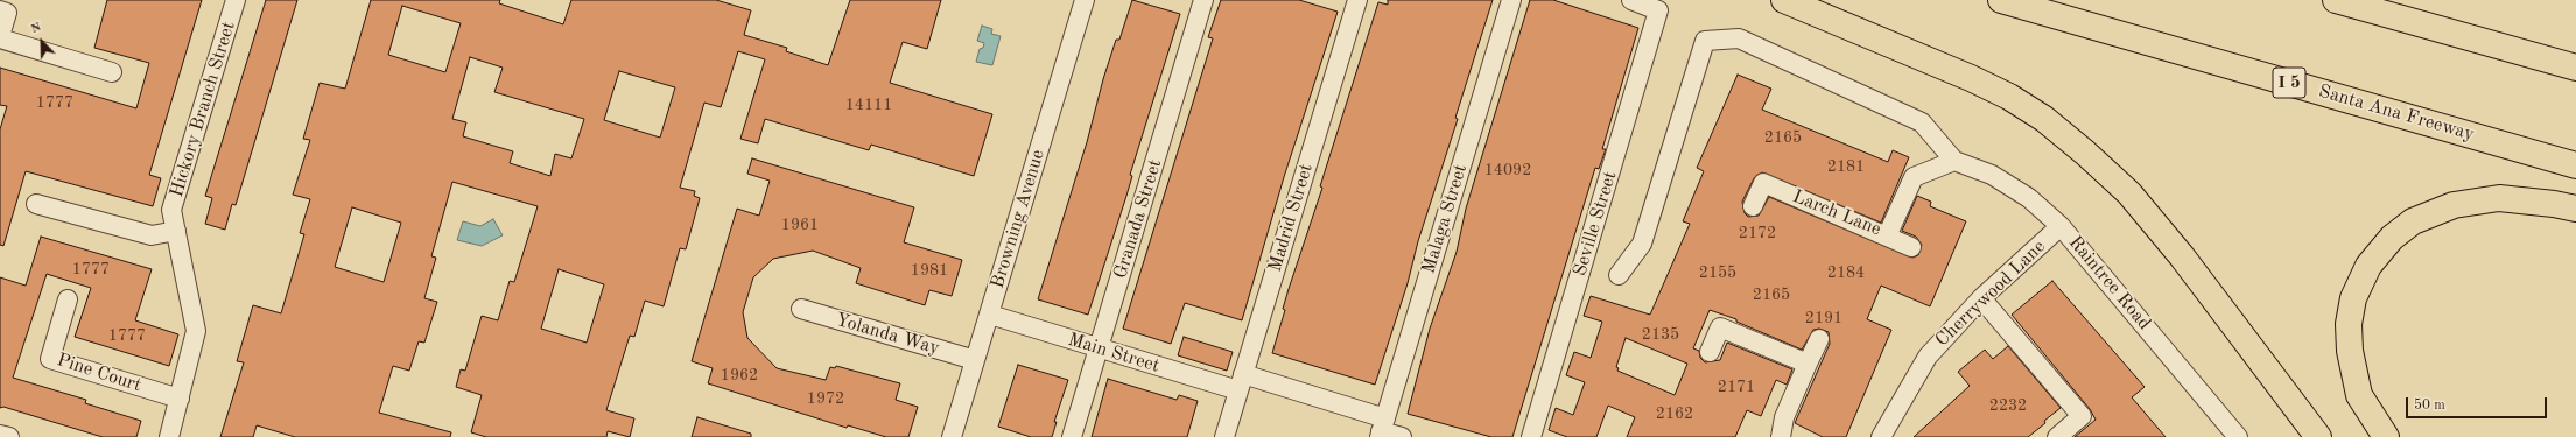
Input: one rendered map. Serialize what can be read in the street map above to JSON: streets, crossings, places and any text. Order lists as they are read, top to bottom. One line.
{"streets":{"highway":["I 5","Santa Ana Freeway"],"street":["Hickory Branch Street","Larch Lane","Madrid Street","Browning Avenue","Granada Street","Malaga Street","Seville Street","Raintree Road","Cherrywood Lane","Yolanda Way","Main Street","Pine Court"]},"crossings":[["Hickory Branch Street","Pine Court"],["Larch Lane","Raintree Road"],["Madrid Street","Main Street"],["Browning Avenue","Yolanda Way"],["Browning Avenue","Main Street"],["Granada Street","Main Street"],["Malaga Street","Main Street"],["Raintree Road","Cherrywood Lane"]],"house_numbers":["1777","14111","2165","2181","14092","1961","2172","1777","1981","2155","2184","2165","2191","2135","1777","1962","2171","1972","2232","2162"],"scale_bar":"50 m","north":"top left"}
